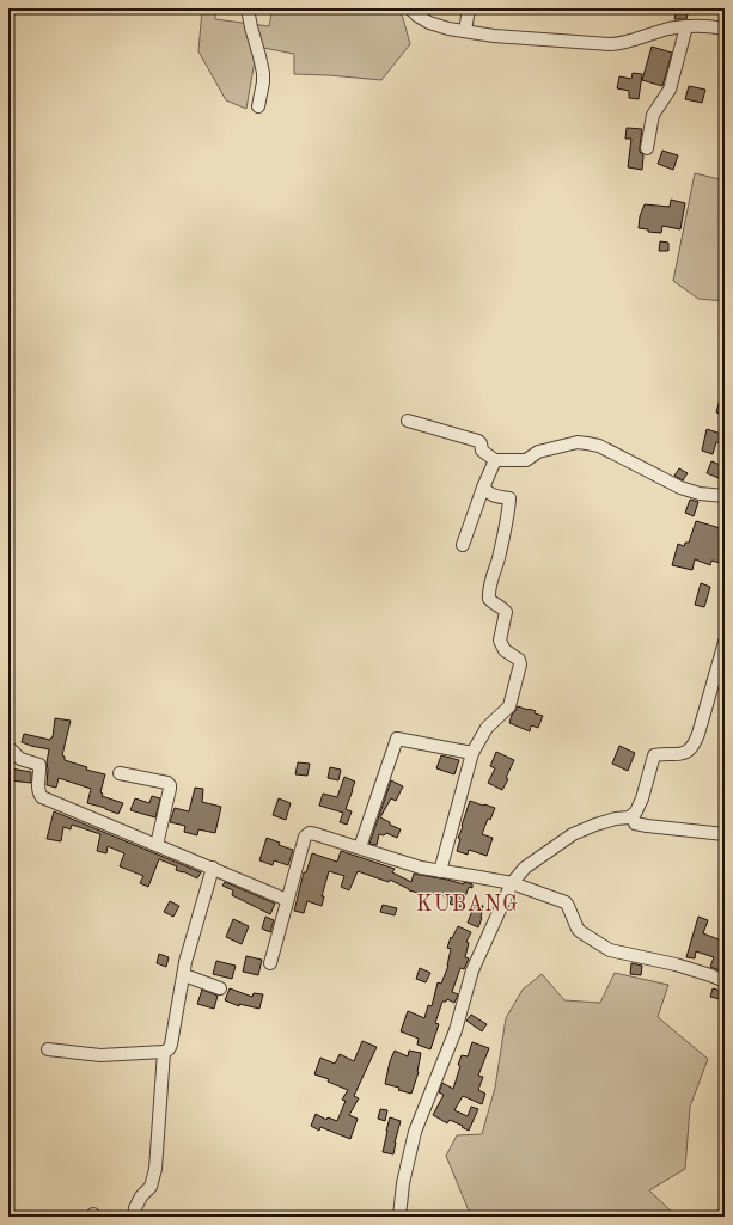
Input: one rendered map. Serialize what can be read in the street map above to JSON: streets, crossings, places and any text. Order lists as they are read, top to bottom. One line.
{"districts":["KUBANG"]}
